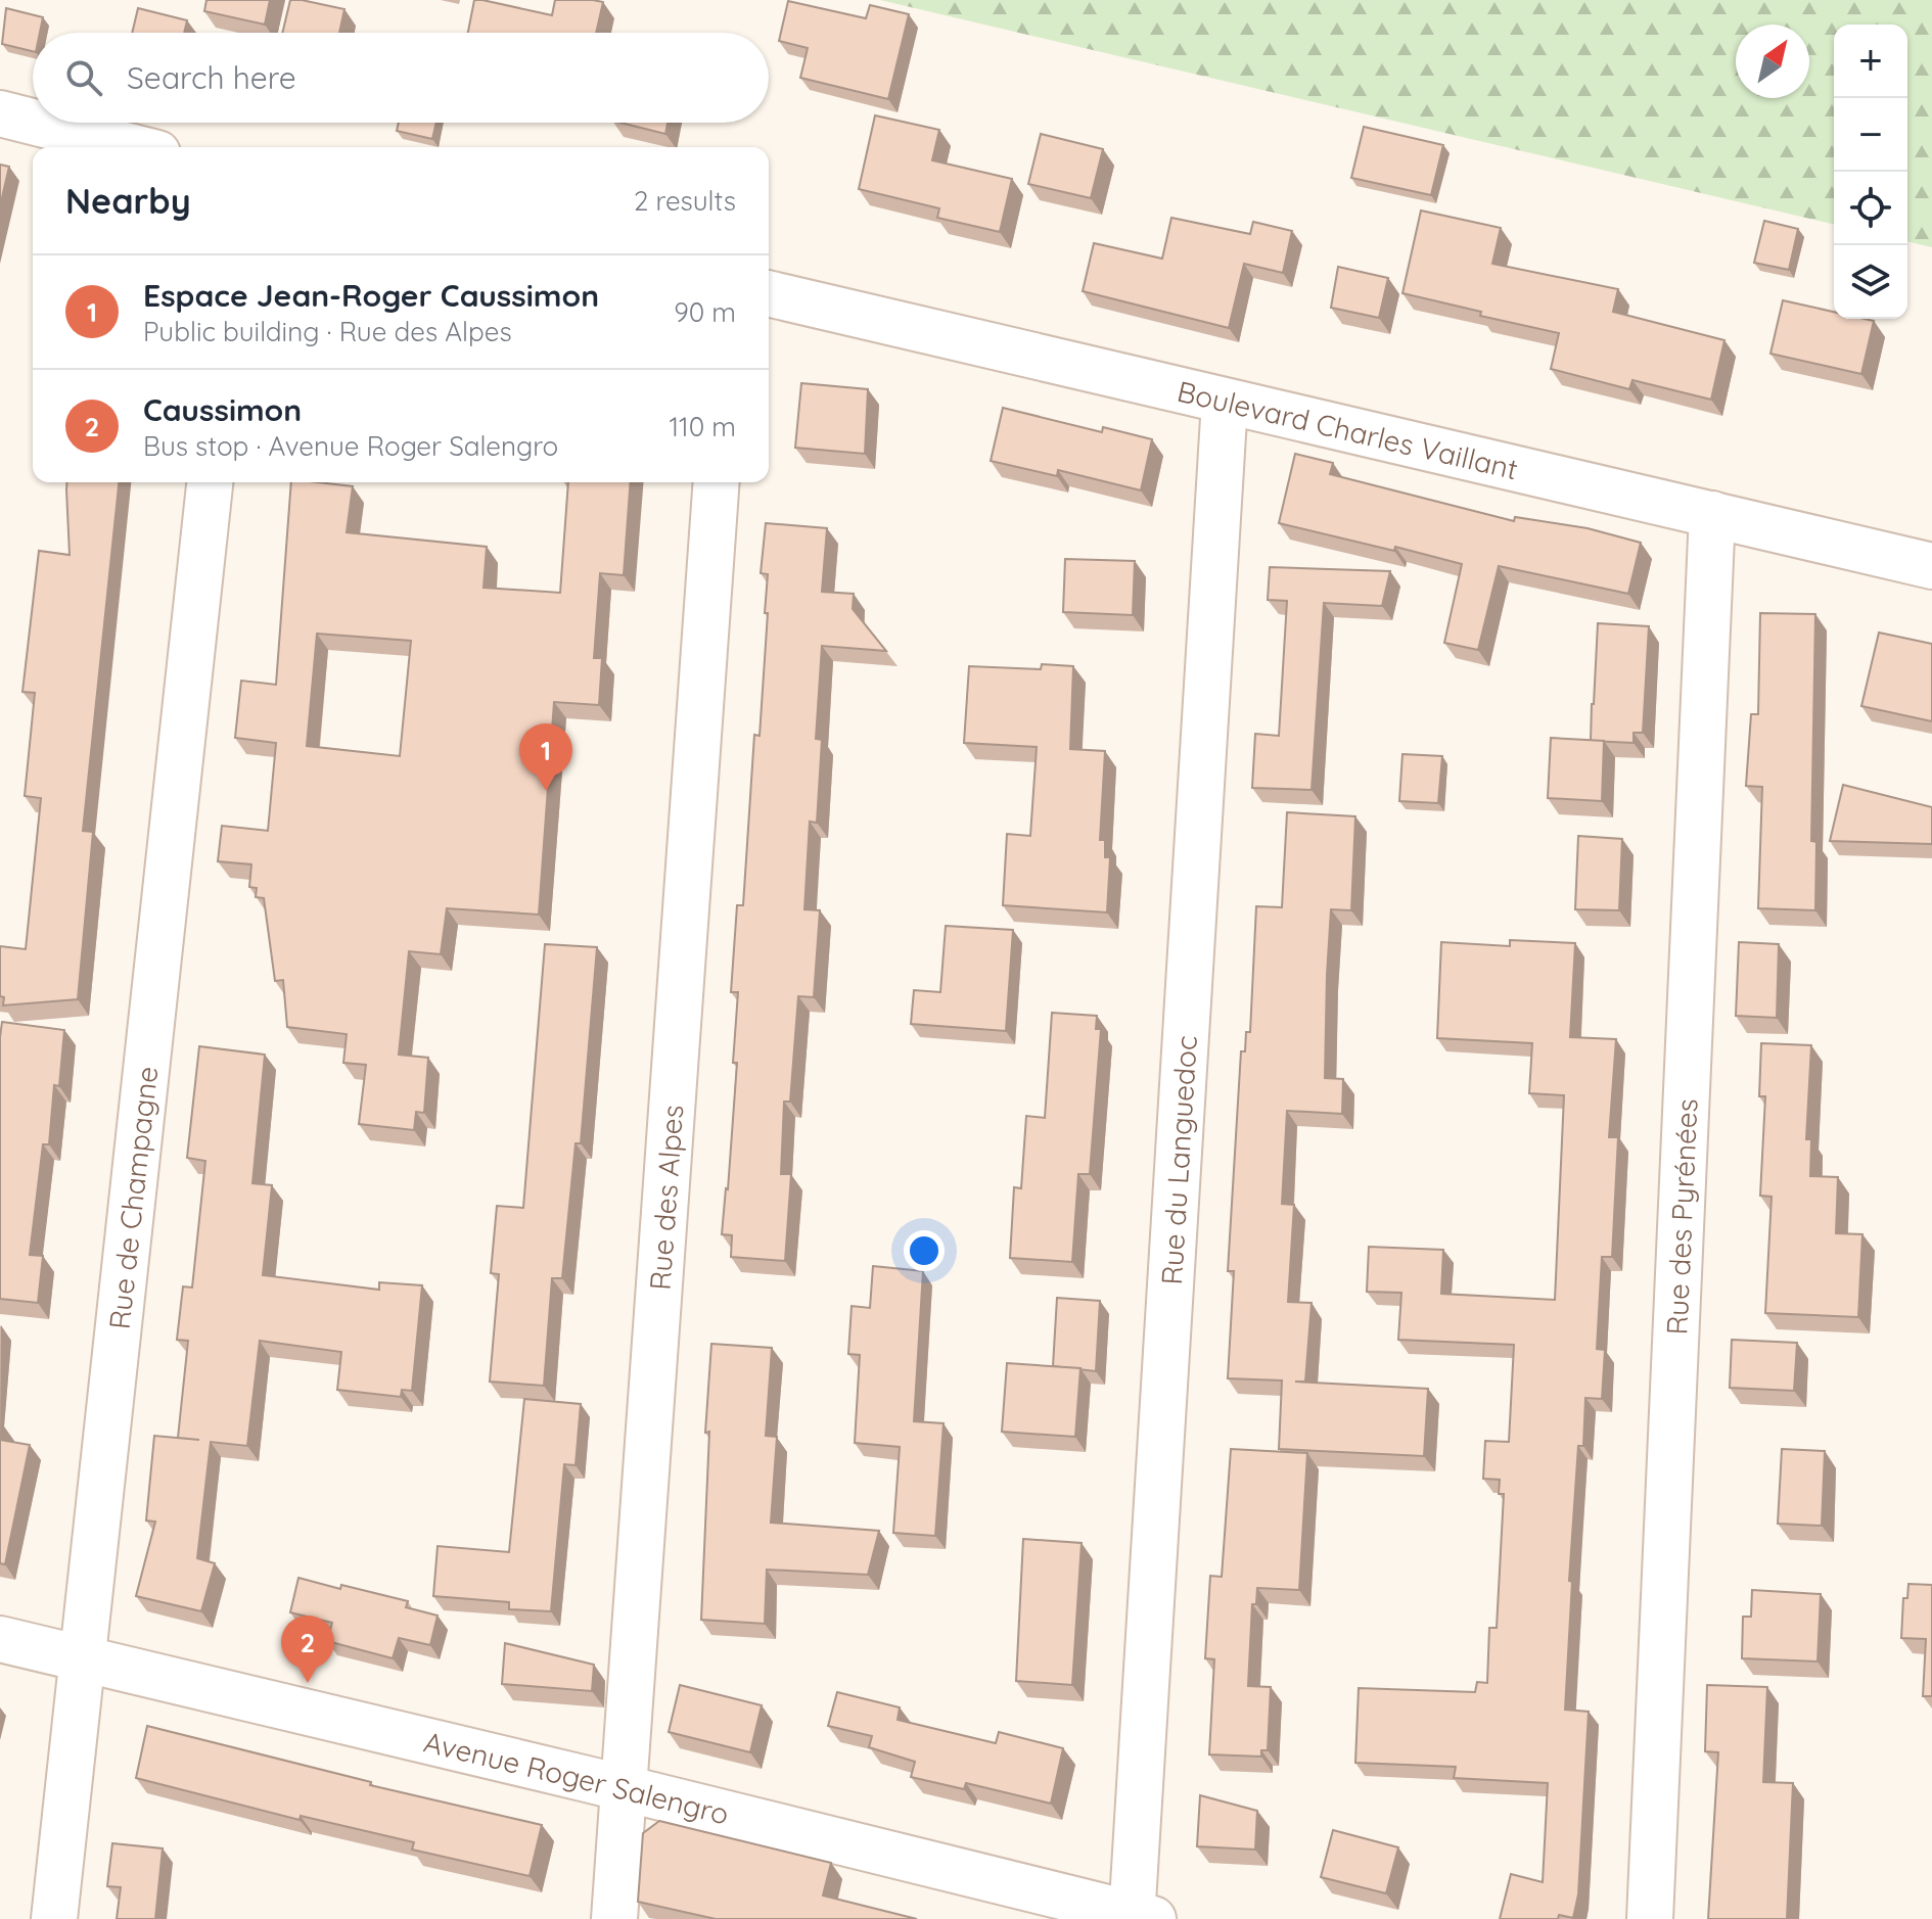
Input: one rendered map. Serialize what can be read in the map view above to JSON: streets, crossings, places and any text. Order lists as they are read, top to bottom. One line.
{"streets":{"street":["Boulevard Charles Vaillant","Rue du Languedoc","Rue de Champagne","Rue des Alpes","Rue des Pyrénées","Avenue Roger Salengro"]},"crossings":[["Boulevard Charles Vaillant","Rue du Languedoc"],["Boulevard Charles Vaillant","Rue des Pyrénées"],["Rue du Languedoc","Avenue Roger Salengro"],["Rue de Champagne","Avenue Roger Salengro"],["Rue des Alpes","Avenue Roger Salengro"]],"north":"top right","page":{"map_buttons":["+","−"],"search":"Search here","heading":["Nearby","2 results"],"list":[{"mark":"1","name":"Espace Jean-Roger Caussimon","note":"Public building · Rue des Alpes","value":"90 m"},{"mark":"2","name":"Caussimon","note":"Bus stop · Avenue Roger Salengro","value":"110 m"}],"pins":["1","2"]}}
